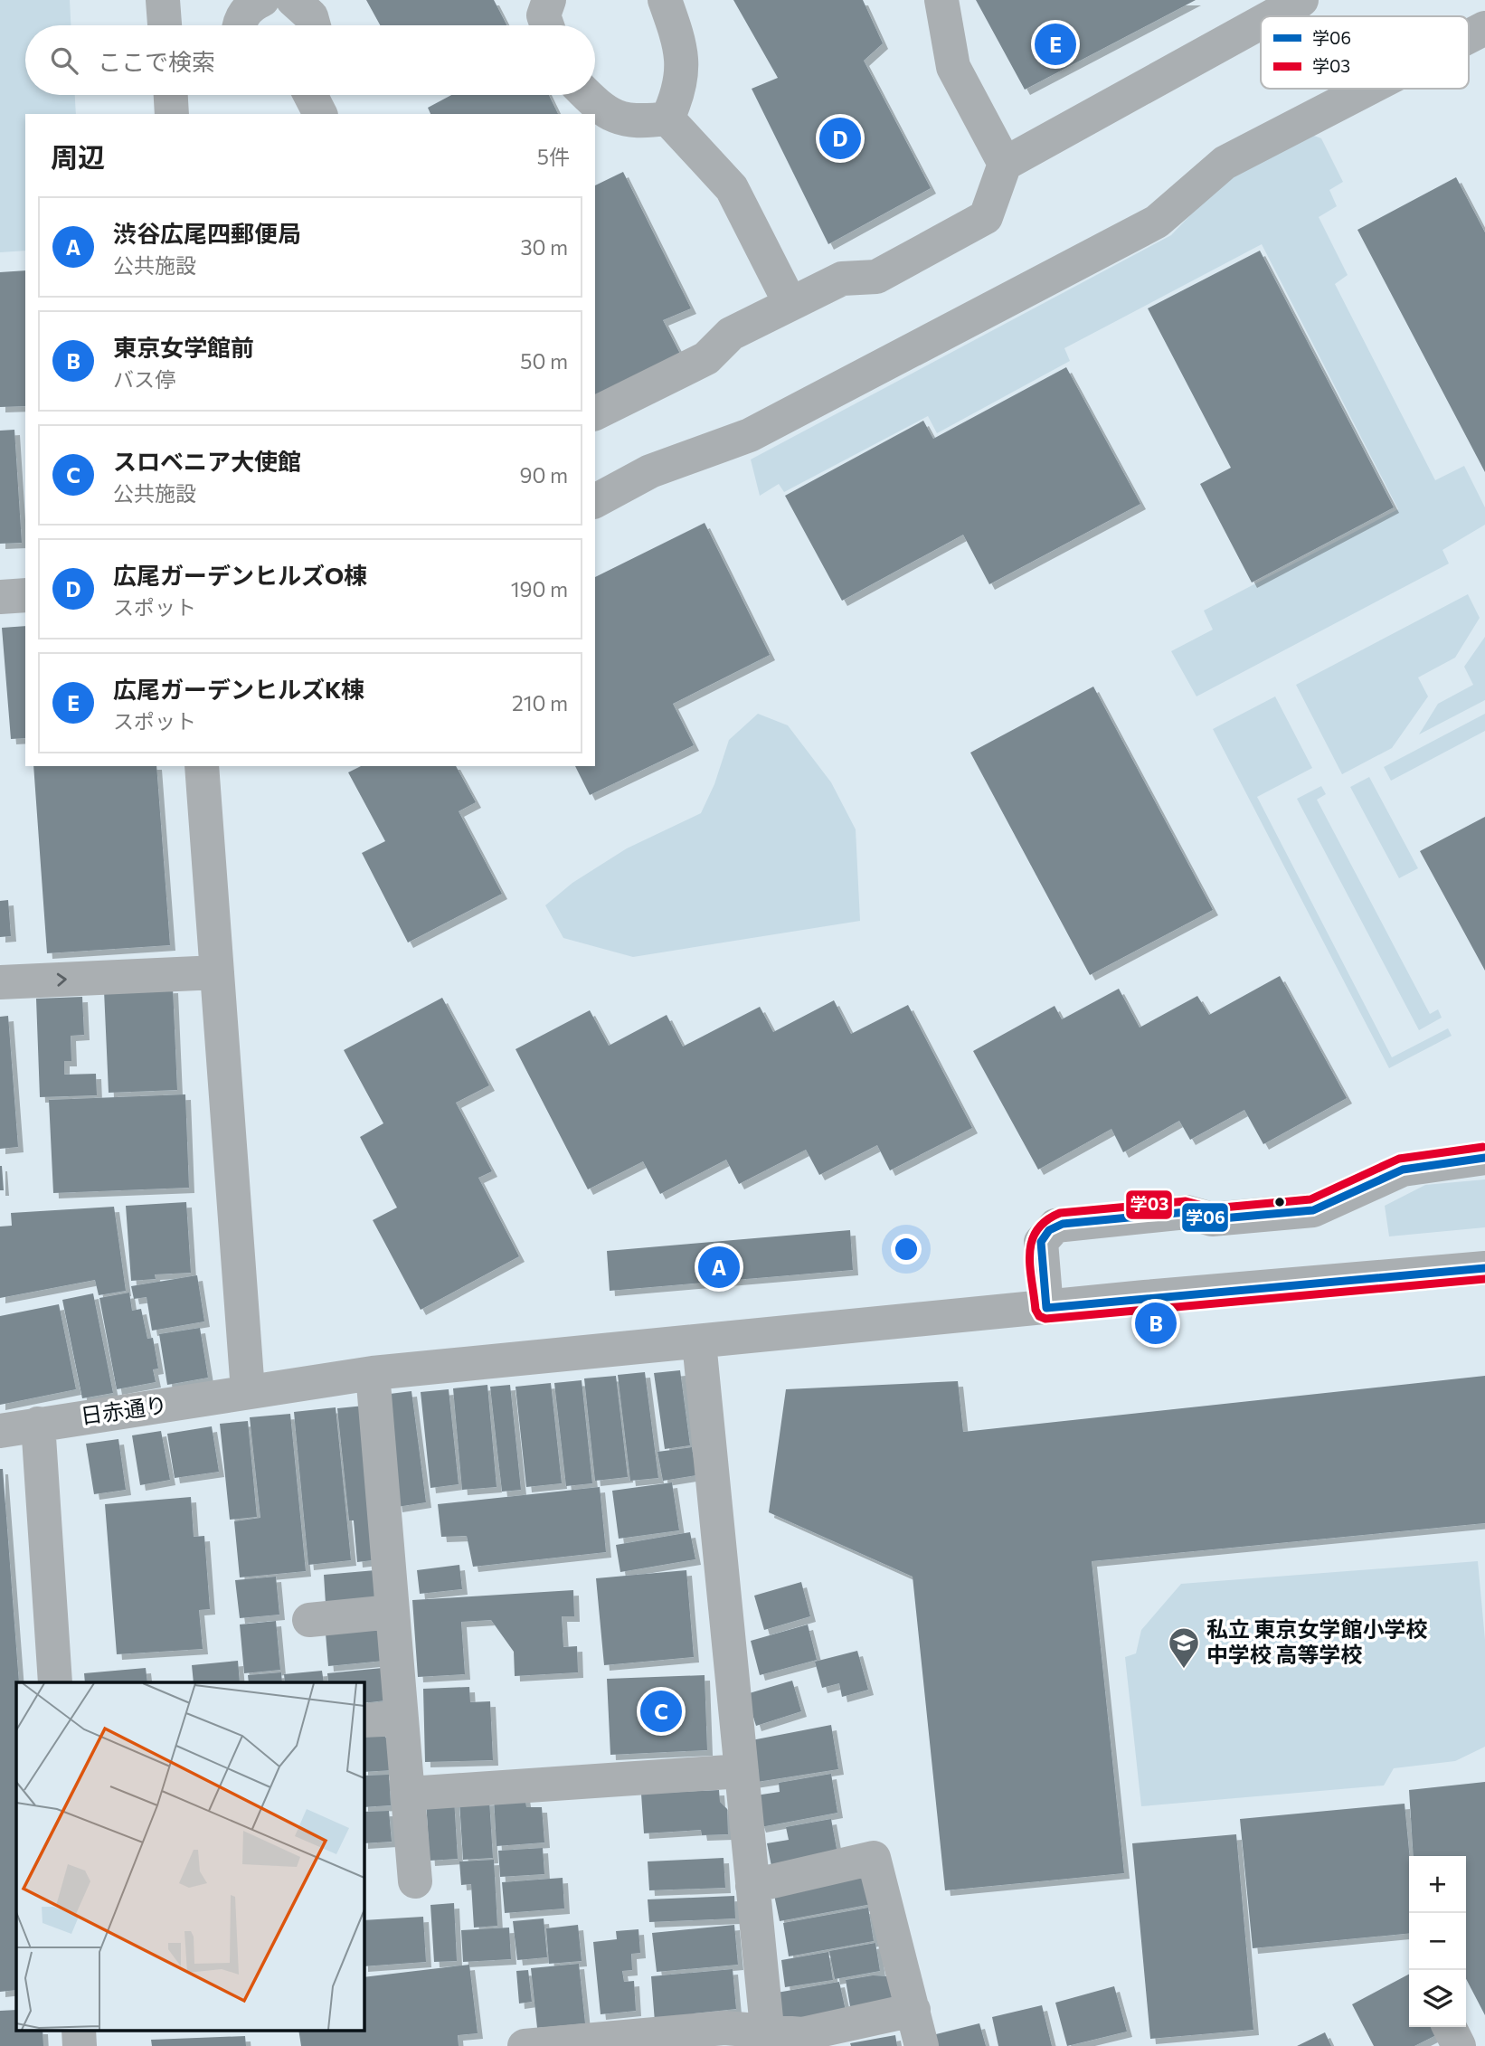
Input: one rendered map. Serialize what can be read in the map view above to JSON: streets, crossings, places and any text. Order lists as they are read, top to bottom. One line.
{"streets":{"street":["日赤通り"]},"places":{"school or university":["私立 東京女学館小学校 中学校 高等学校"]},"lines":["transit line 学03","transit line 学06"],"legend":["学06","学03"],"page":{"pins":["E","D","A","B","C"],"search":"ここで検索","heading":["周辺","5件"],"list":[{"mark":"A","name":"渋谷広尾四郵便局","note":"公共施設","value":"30 m"},{"mark":"B","name":"東京女学館前","note":"バス停","value":"50 m"},{"mark":"C","name":"スロベニア大使館","note":"公共施設","value":"90 m"},{"mark":"D","name":"広尾ガーデンヒルズO棟","note":"スポット","value":"190 m"},{"mark":"E","name":"広尾ガーデンヒルズK棟","note":"スポット","value":"210 m"}],"map_buttons":["+","−"]}}
